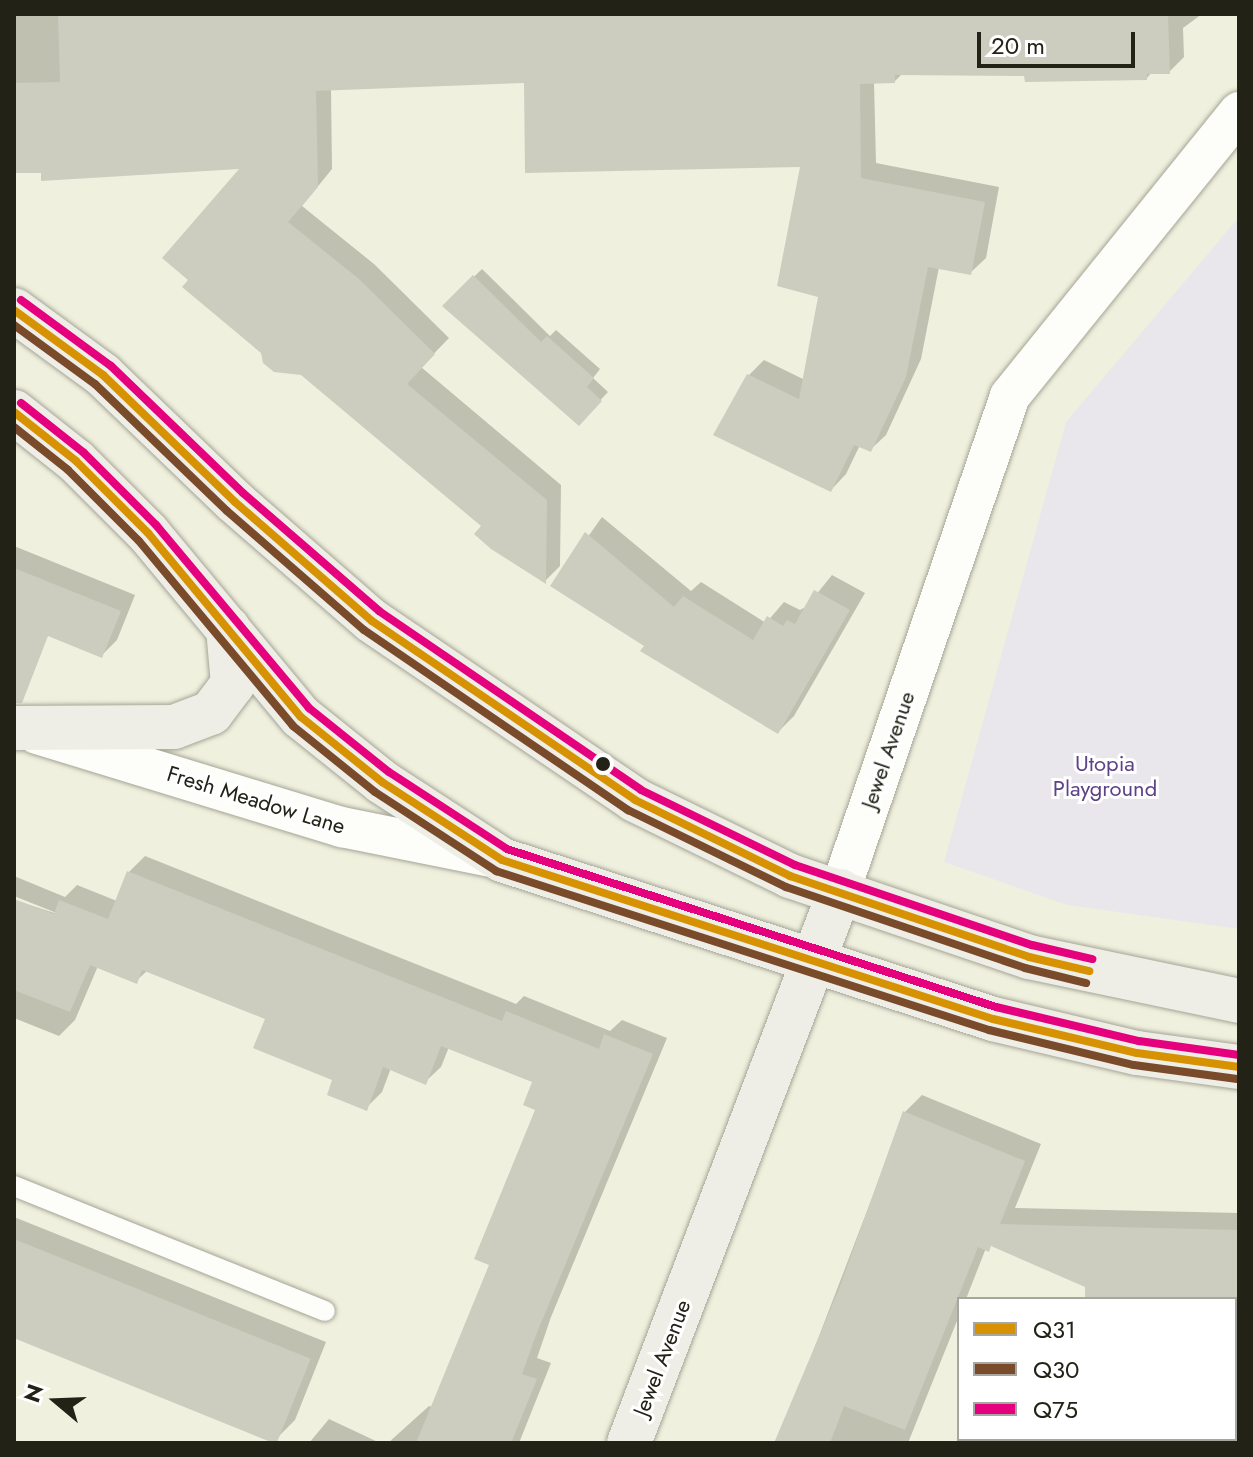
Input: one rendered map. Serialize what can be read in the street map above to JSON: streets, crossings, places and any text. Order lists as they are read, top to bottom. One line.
{"streets":{"main road":["Jewel Avenue"],"street":["Fresh Meadow Lane"]},"parks":["Utopia Playground"],"lines":["transit line Q75","transit line Q31","transit line Q30"],"legend":["Q31","Q30","Q75"],"scale_bar":"20 m","north":"left"}
